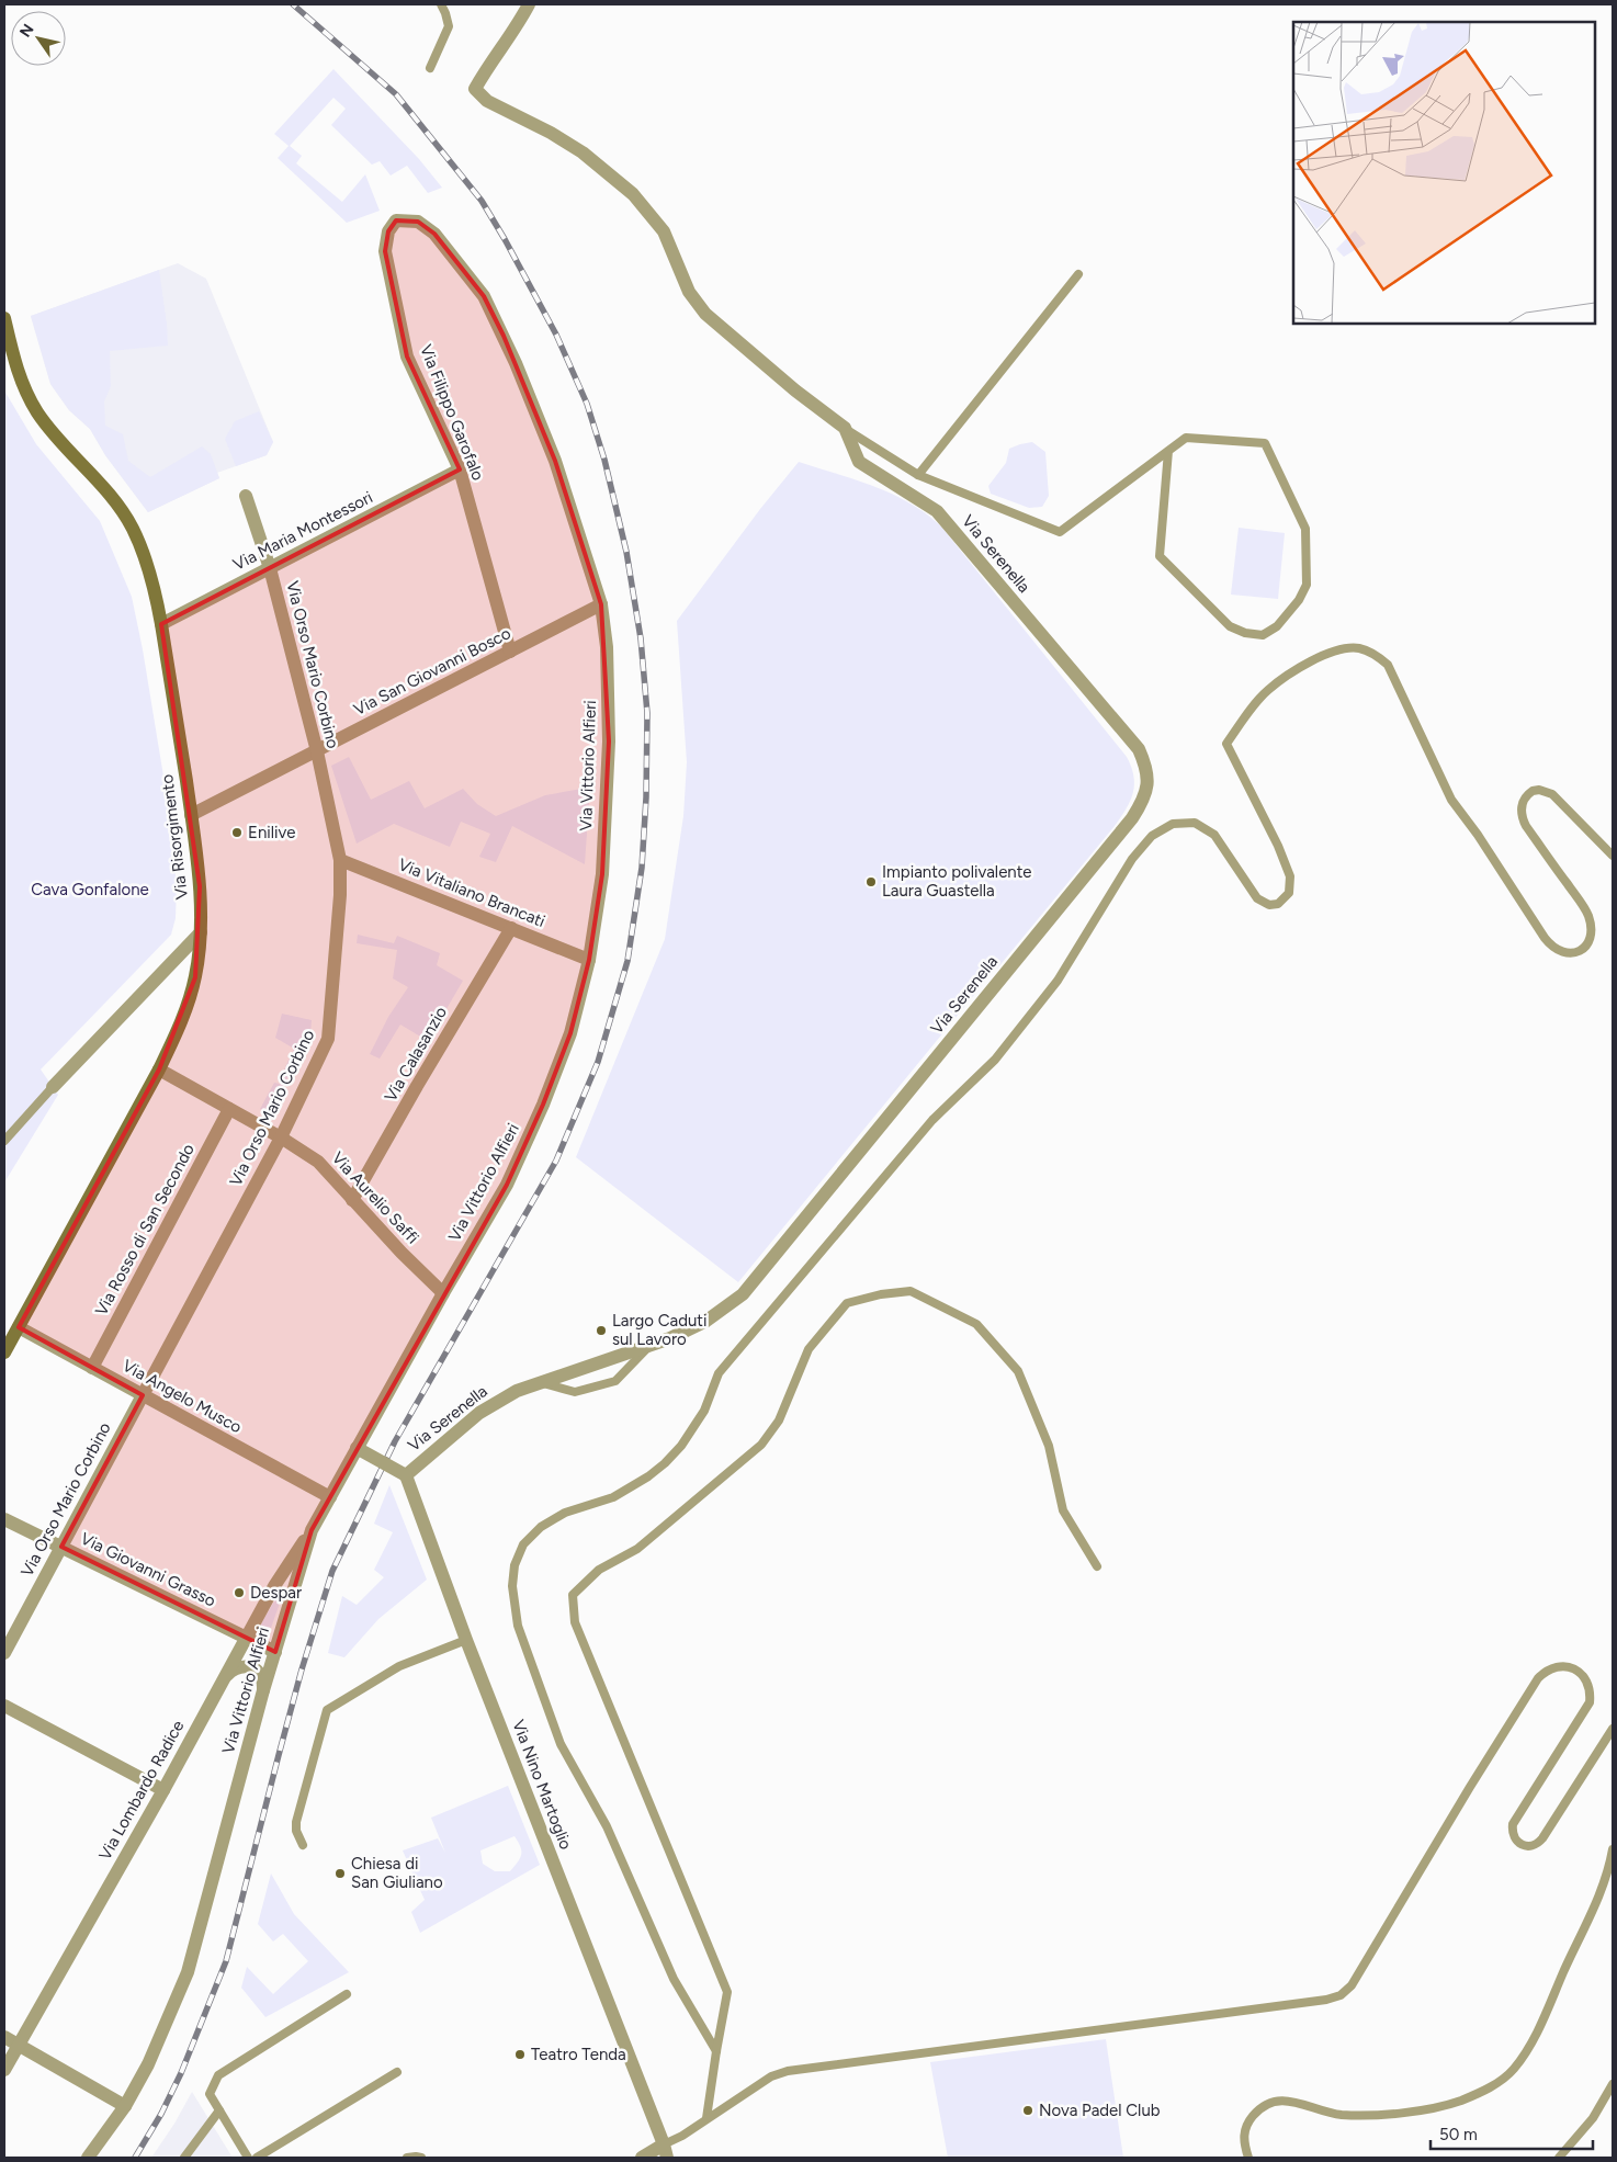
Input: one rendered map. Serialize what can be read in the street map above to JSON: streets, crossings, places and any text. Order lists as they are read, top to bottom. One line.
{"streets":{"main road":["Via Risorgimento"],"street":["Via Filippo Garofalo","Via Maria Montessori","Via Serenella","Via Orso Mario Corbino","Via San Giovanni Bosco","Via Vittorio Alfieri","Via Vitaliano Brancati","Via Calasanzio","Via Aurelio Saffi","Via Rosso di San Secondo","Via Angelo Musco","Via Giovanni Grasso","Via Nino Martoglio","Via Lombardo Radice"]},"crossings":[["Via Filippo Garofalo","Via Maria Montessori"],["Via Filippo Garofalo","Via San Giovanni Bosco"],["Via Filippo Garofalo","Via Vittorio Alfieri"],["Via Maria Montessori","Via Orso Mario Corbino"],["Via Maria Montessori","Via Risorgimento"],["Via Serenella","Via Nino Martoglio"],["Via Orso Mario Corbino","Via San Giovanni Bosco"],["Via Orso Mario Corbino","Via Vitaliano Brancati"],["Via Orso Mario Corbino","Via Aurelio Saffi"],["Via Orso Mario Corbino","Via Angelo Musco"],["Via Orso Mario Corbino","Via Giovanni Grasso"],["Via San Giovanni Bosco","Via Vittorio Alfieri"],["Via San Giovanni Bosco","Via Risorgimento"],["Via Vittorio Alfieri","Via Vitaliano Brancati"],["Via Vittorio Alfieri","Via Aurelio Saffi"],["Via Vittorio Alfieri","Via Angelo Musco"],["Via Vittorio Alfieri","Via Giovanni Grasso"],["Via Vittorio Alfieri","Via Lombardo Radice"],["Via Risorgimento","Via Aurelio Saffi"],["Via Risorgimento","Via Angelo Musco"],["Via Vitaliano Brancati","Via Calasanzio"],["Via Calasanzio","Via Aurelio Saffi"],["Via Aurelio Saffi","Via Rosso di San Secondo"],["Via Rosso di San Secondo","Via Angelo Musco"],["Via Giovanni Grasso","Via Lombardo Radice"]],"parks":["Cava Gonfalone"],"places":["Enilive","Impianto polivalente Laura Guastella","Largo Caduti sul Lavoro","Despar","Chiesa di San Giuliano","Teatro Tenda","Nova Padel Club"],"scale_bar":"50 m","north":"top left"}
